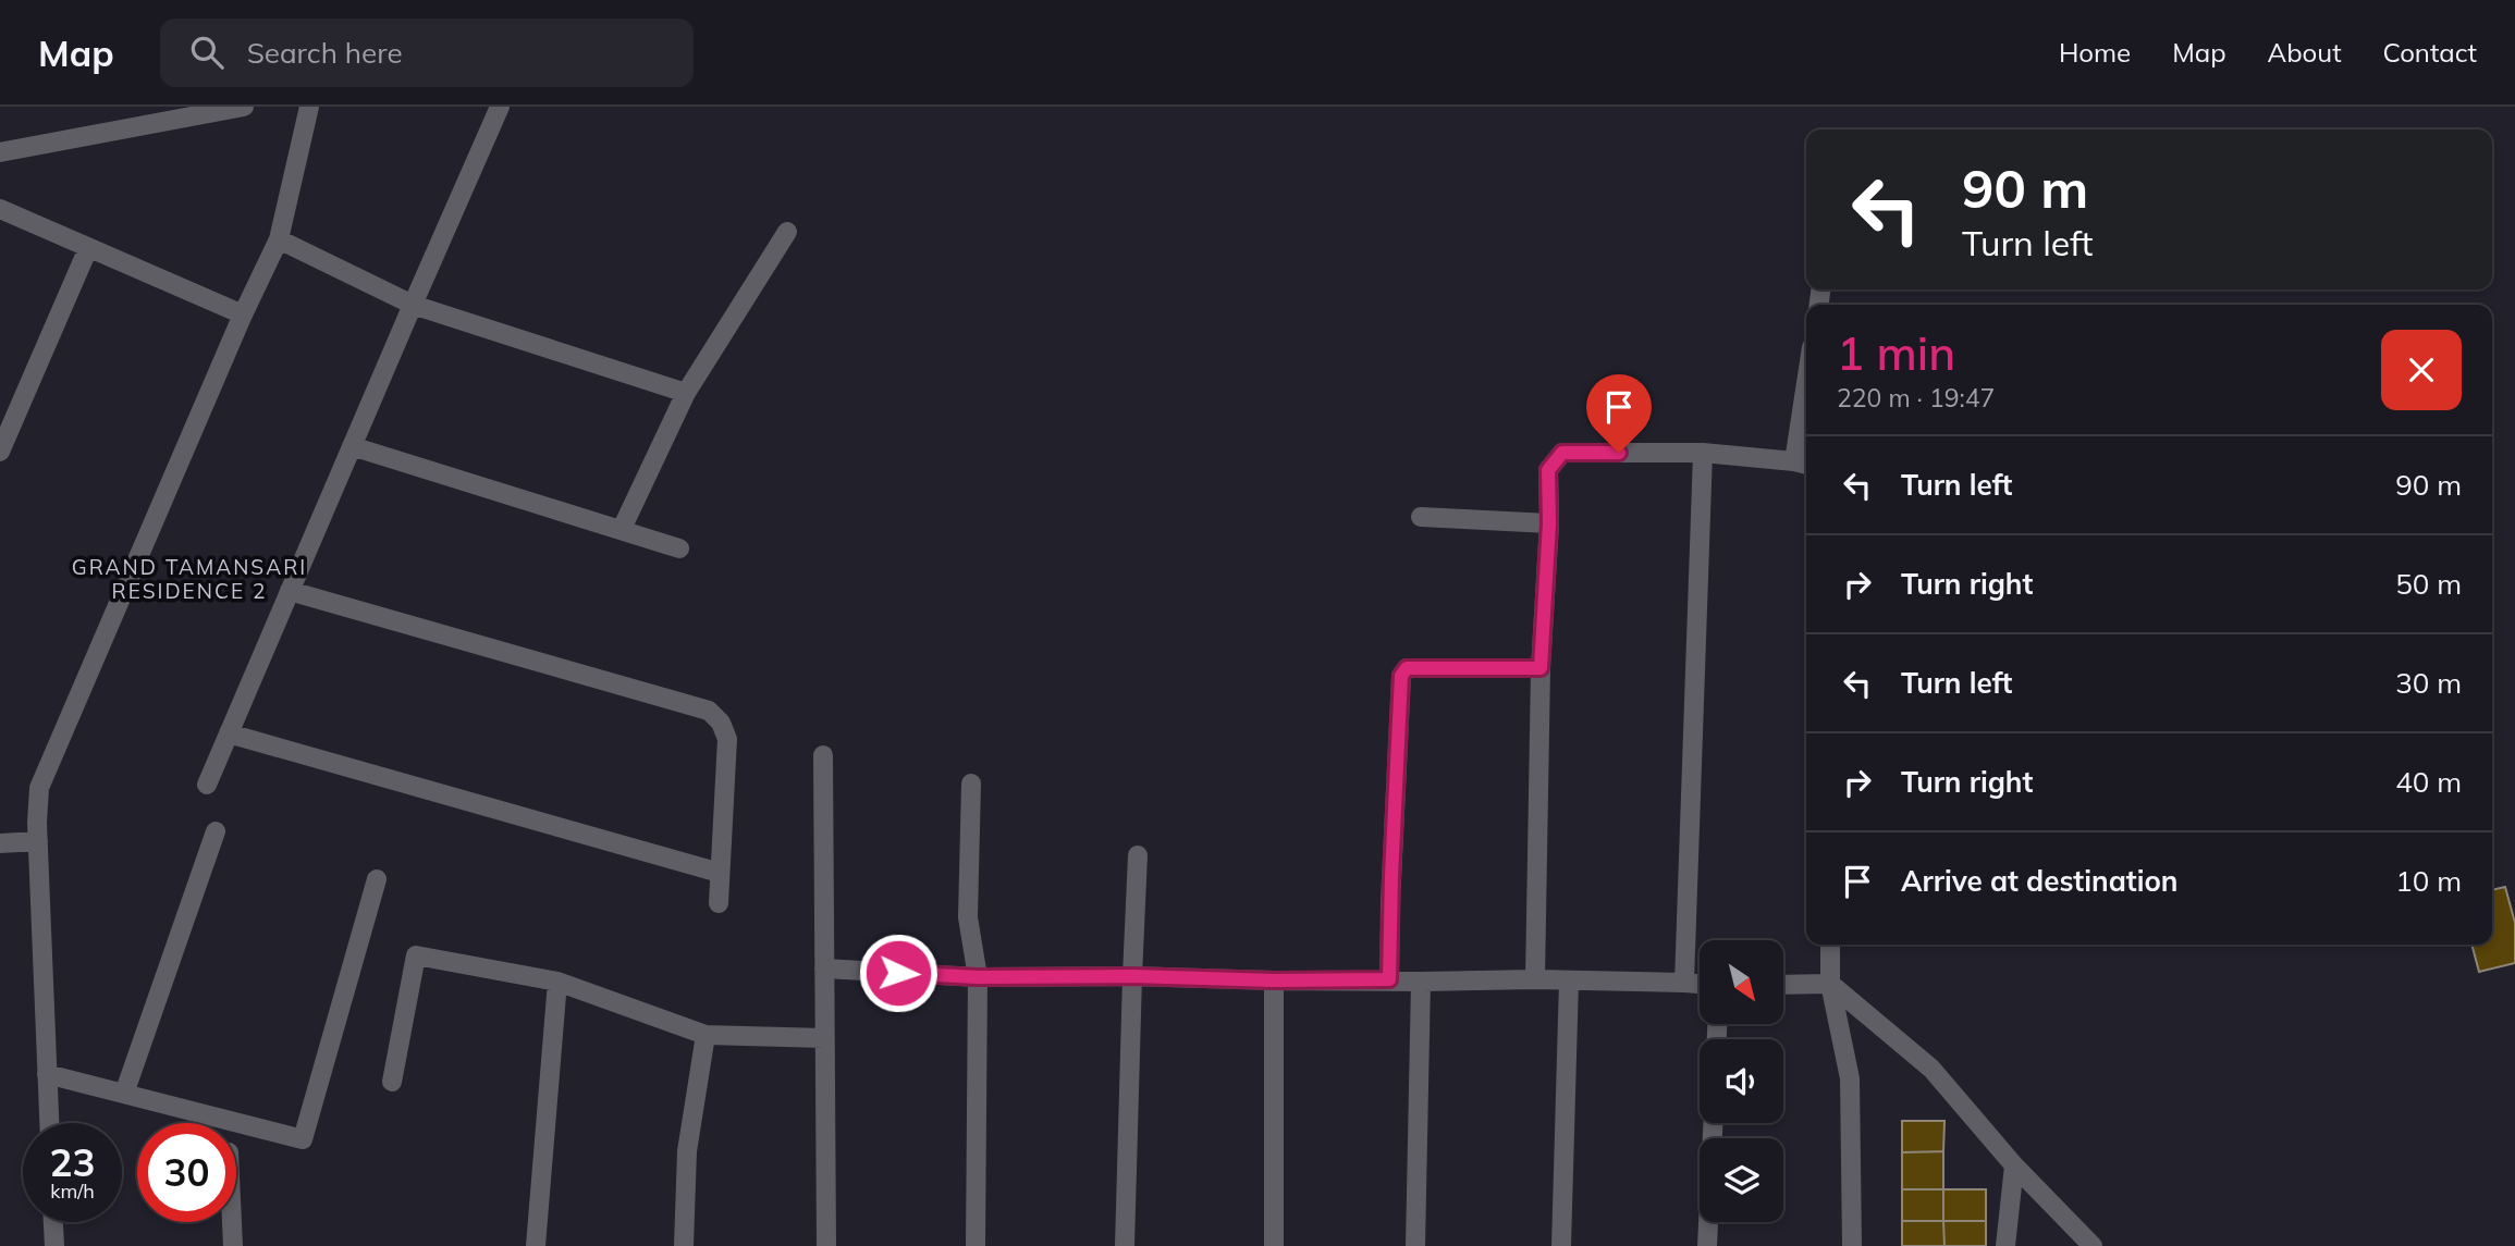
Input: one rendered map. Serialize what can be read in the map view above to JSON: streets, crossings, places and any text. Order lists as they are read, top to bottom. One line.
{"districts":["GRAND TAMANSARI RESIDENCE 2"],"north":"bottom right","page":{"header":"Map","search":"Search here","nav":["Home","Map","About","Contact"],"turn":["90 m","Turn left"],"heading":["1 min","220 m · 19:47"],"list":[{"name":"Turn left","value":"90 m"},{"name":"Turn right","value":"50 m"},{"name":"Turn left","value":"30 m"},{"name":"Turn right","value":"40 m"},{"name":"Arrive at destination","value":"10 m"}],"speed":"23 km/h","limit":"30"}}
